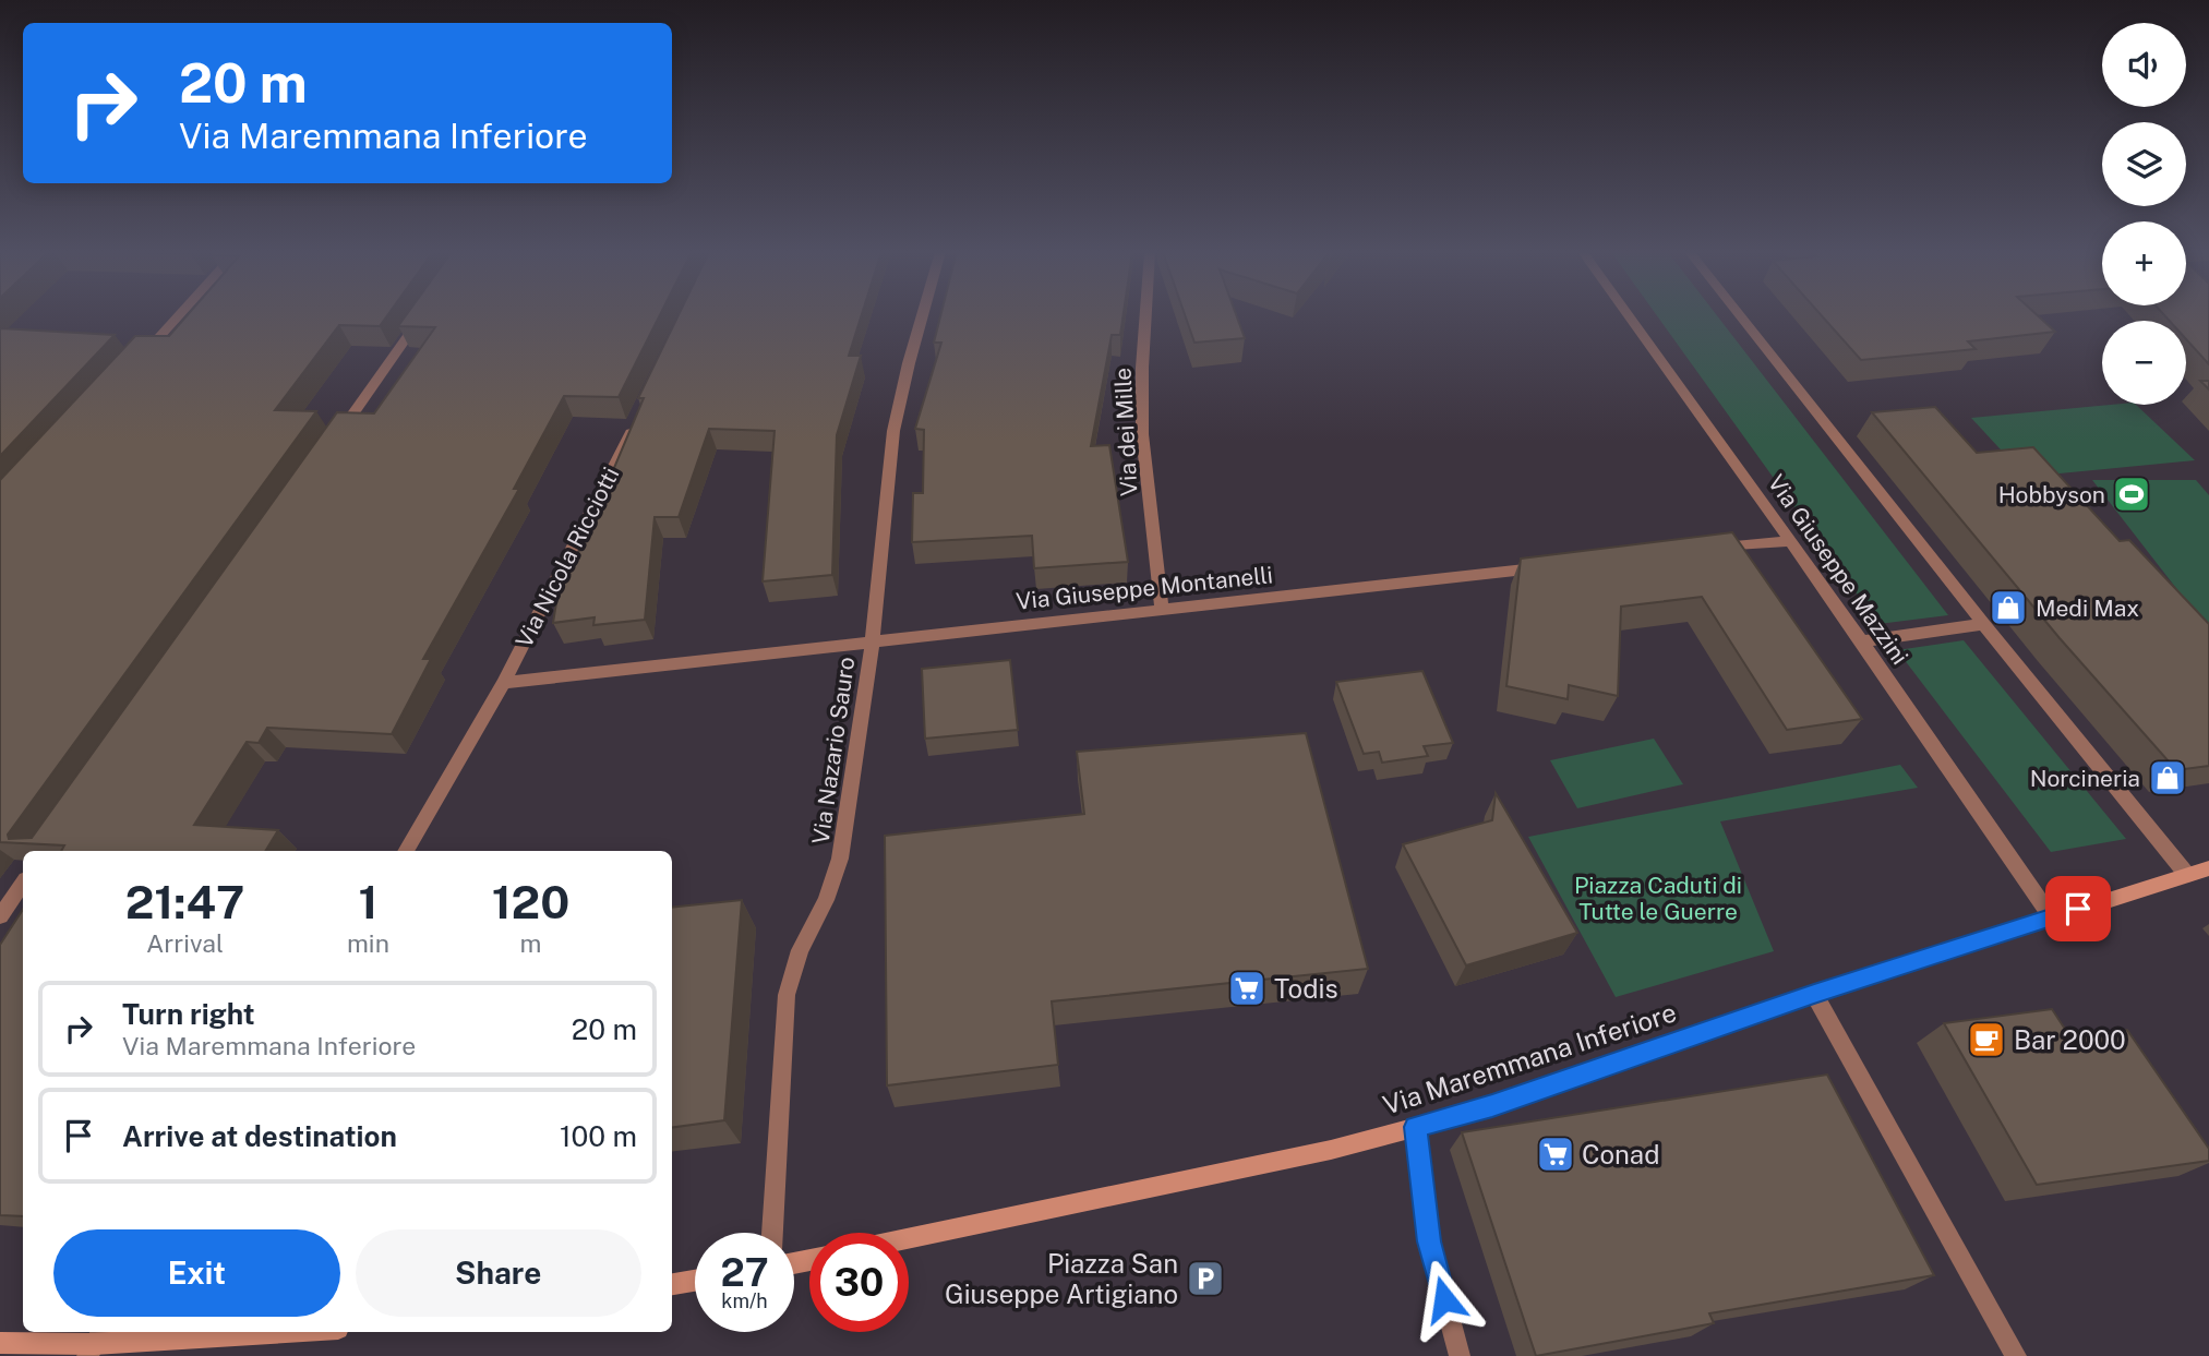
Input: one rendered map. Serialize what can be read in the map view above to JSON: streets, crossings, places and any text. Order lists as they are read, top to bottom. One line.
{"streets":{"main road":["Via Maremmana Inferiore"],"street":["Via dei Mille","Via Nicola Ricciotti","Via Giuseppe Mazzini","Via Giuseppe Montanelli","Via Nazario Sauro"]},"crossings":[["Via dei Mille","Via Giuseppe Montanelli"],["Via Nicola Ricciotti","Via Giuseppe Montanelli"],["Via Giuseppe Mazzini","Via Maremmana Inferiore"],["Via Giuseppe Montanelli","Via Nazario Sauro"]],"parks":["Piazza Caduti di Tutte le Guerre"],"places":{"sports":["Hobbyson"],"shop":["Medi Max","Norcineria"],"supermarket":["Todis","Conad"],"cafe":["Bar 2000"],"parking":["Piazza San Giuseppe Artigiano"]},"page":{"map_buttons":["+","−"],"turn":["20 m","Via Maremmana Inferiore"],"eta":["21:47","Arrival","1","min","120","m"],"list":[{"name":"Turn right","note":"Via Maremmana Inferiore","value":"20 m"},{"name":"Arrive at destination","value":"100 m"}],"buttons":["Exit","Share"],"speed":"27 km/h","limit":"30"}}
